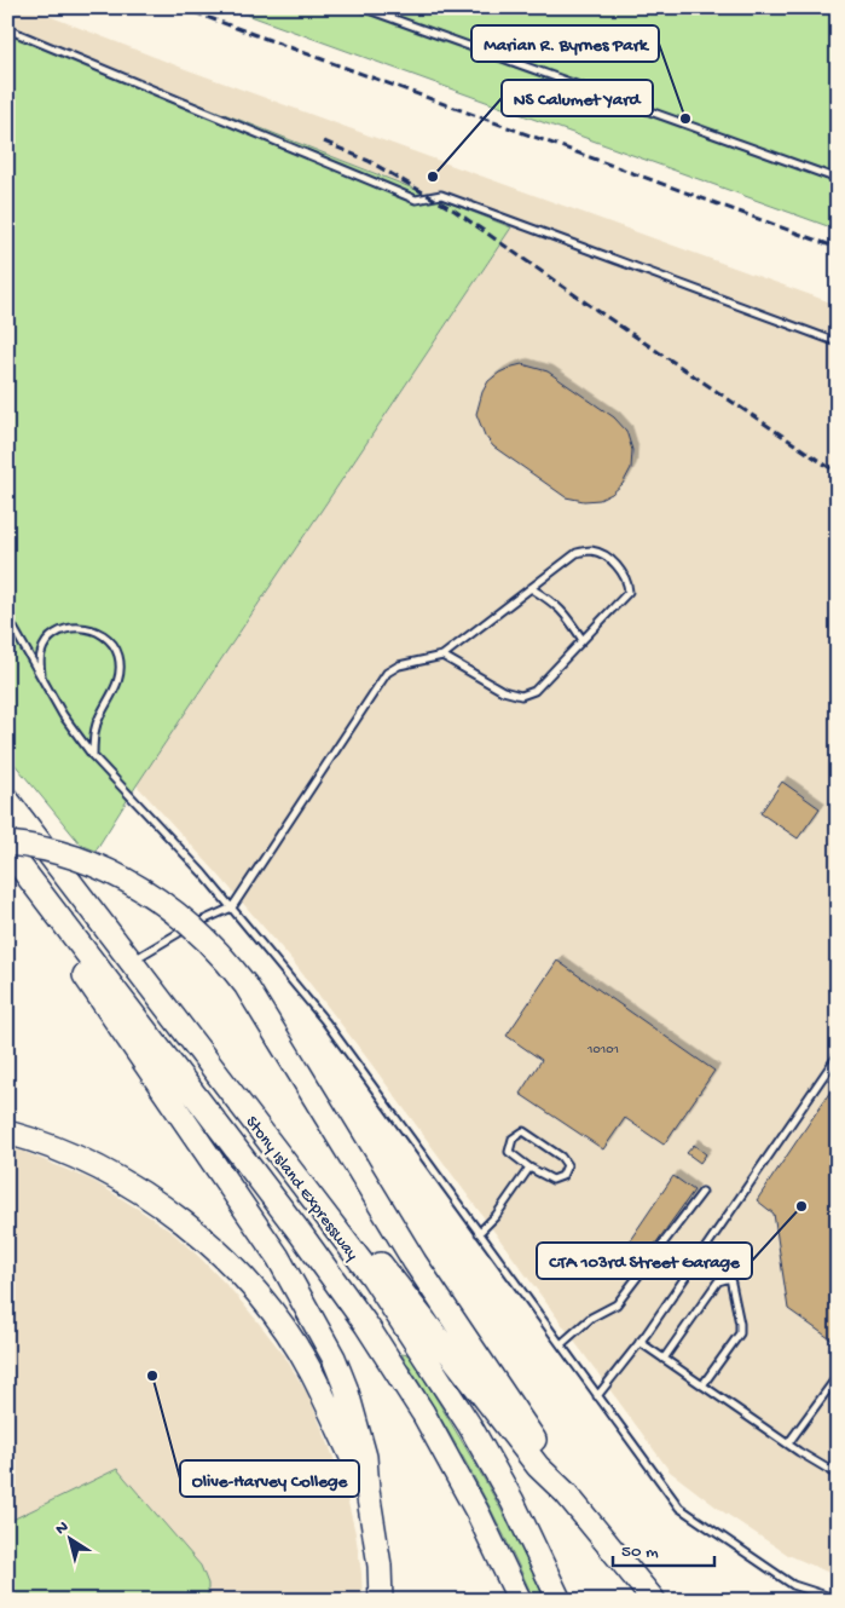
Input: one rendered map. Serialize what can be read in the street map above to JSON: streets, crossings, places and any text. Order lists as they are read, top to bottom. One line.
{"streets":{"highway":["Stony Island Expressway"]},"places":["Marian R. Byrnes Park","NS Calumet Yard","CTA 103rd Street Garage","Olive-Harvey College"],"house_numbers":["10101"],"scale_bar":"50 m","north":"top left"}
